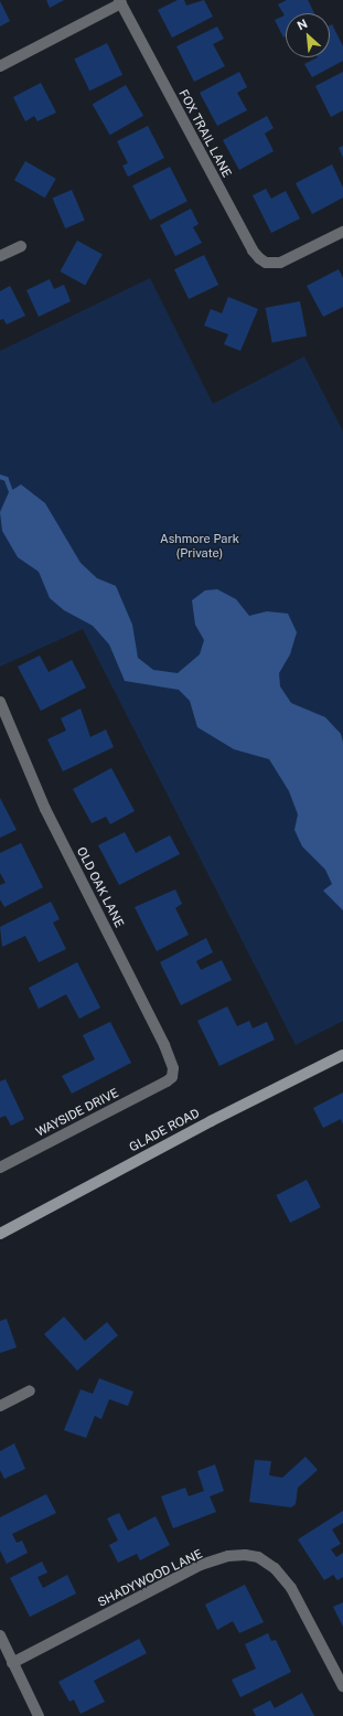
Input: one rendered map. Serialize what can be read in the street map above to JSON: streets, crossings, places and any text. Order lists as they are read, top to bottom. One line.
{"streets":{"main road":["GLADE ROAD"],"street":["FOX TRAIL LANE","OLD OAK LANE","WAYSIDE DRIVE","SHADYWOOD LANE"]},"crossings":[["OLD OAK LANE","WAYSIDE DRIVE"]],"parks":["Ashmore Park (Private)"],"north":"top left"}
